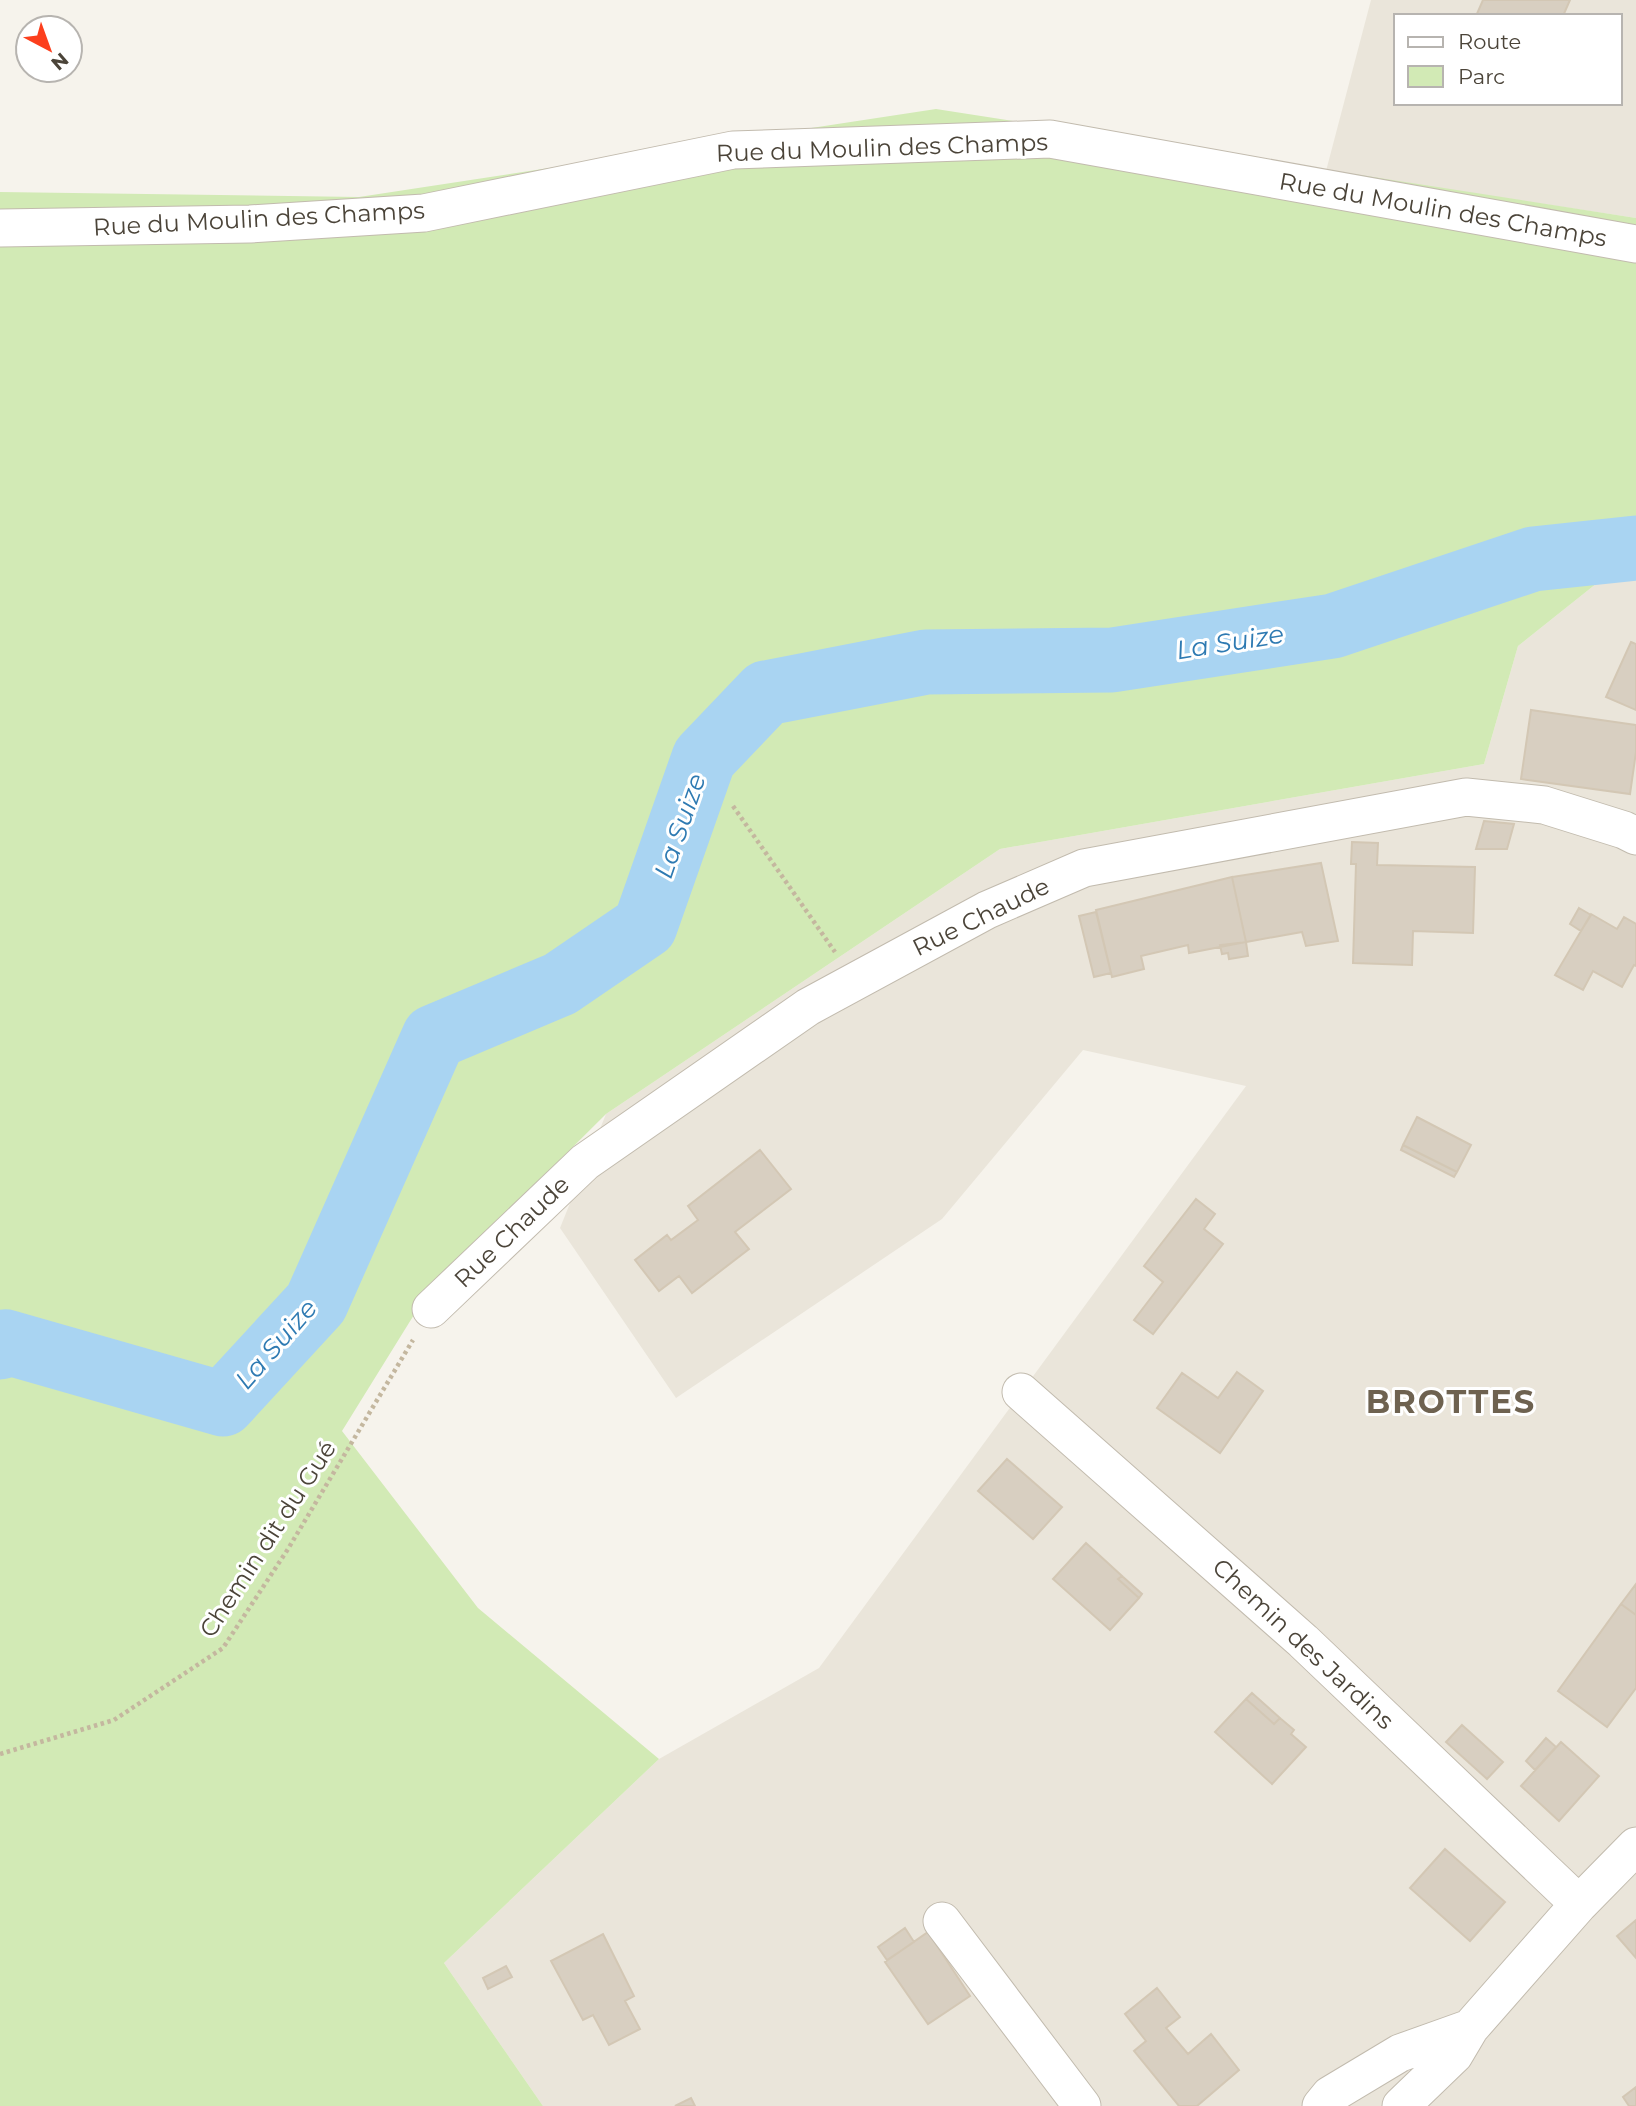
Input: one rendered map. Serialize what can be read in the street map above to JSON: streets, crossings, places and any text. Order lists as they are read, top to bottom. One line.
{"streets":{"street":["Rue du Moulin des Champs","Rue Chaude","Chemin des Jardins"],"path":["Chemin dit du Gué"]},"crossings":[["Rue Chaude","Chemin dit du Gué"]],"districts":["BROTTES"],"water":["La Suize"],"legend":["Route","Parc"],"north":"bottom right"}
